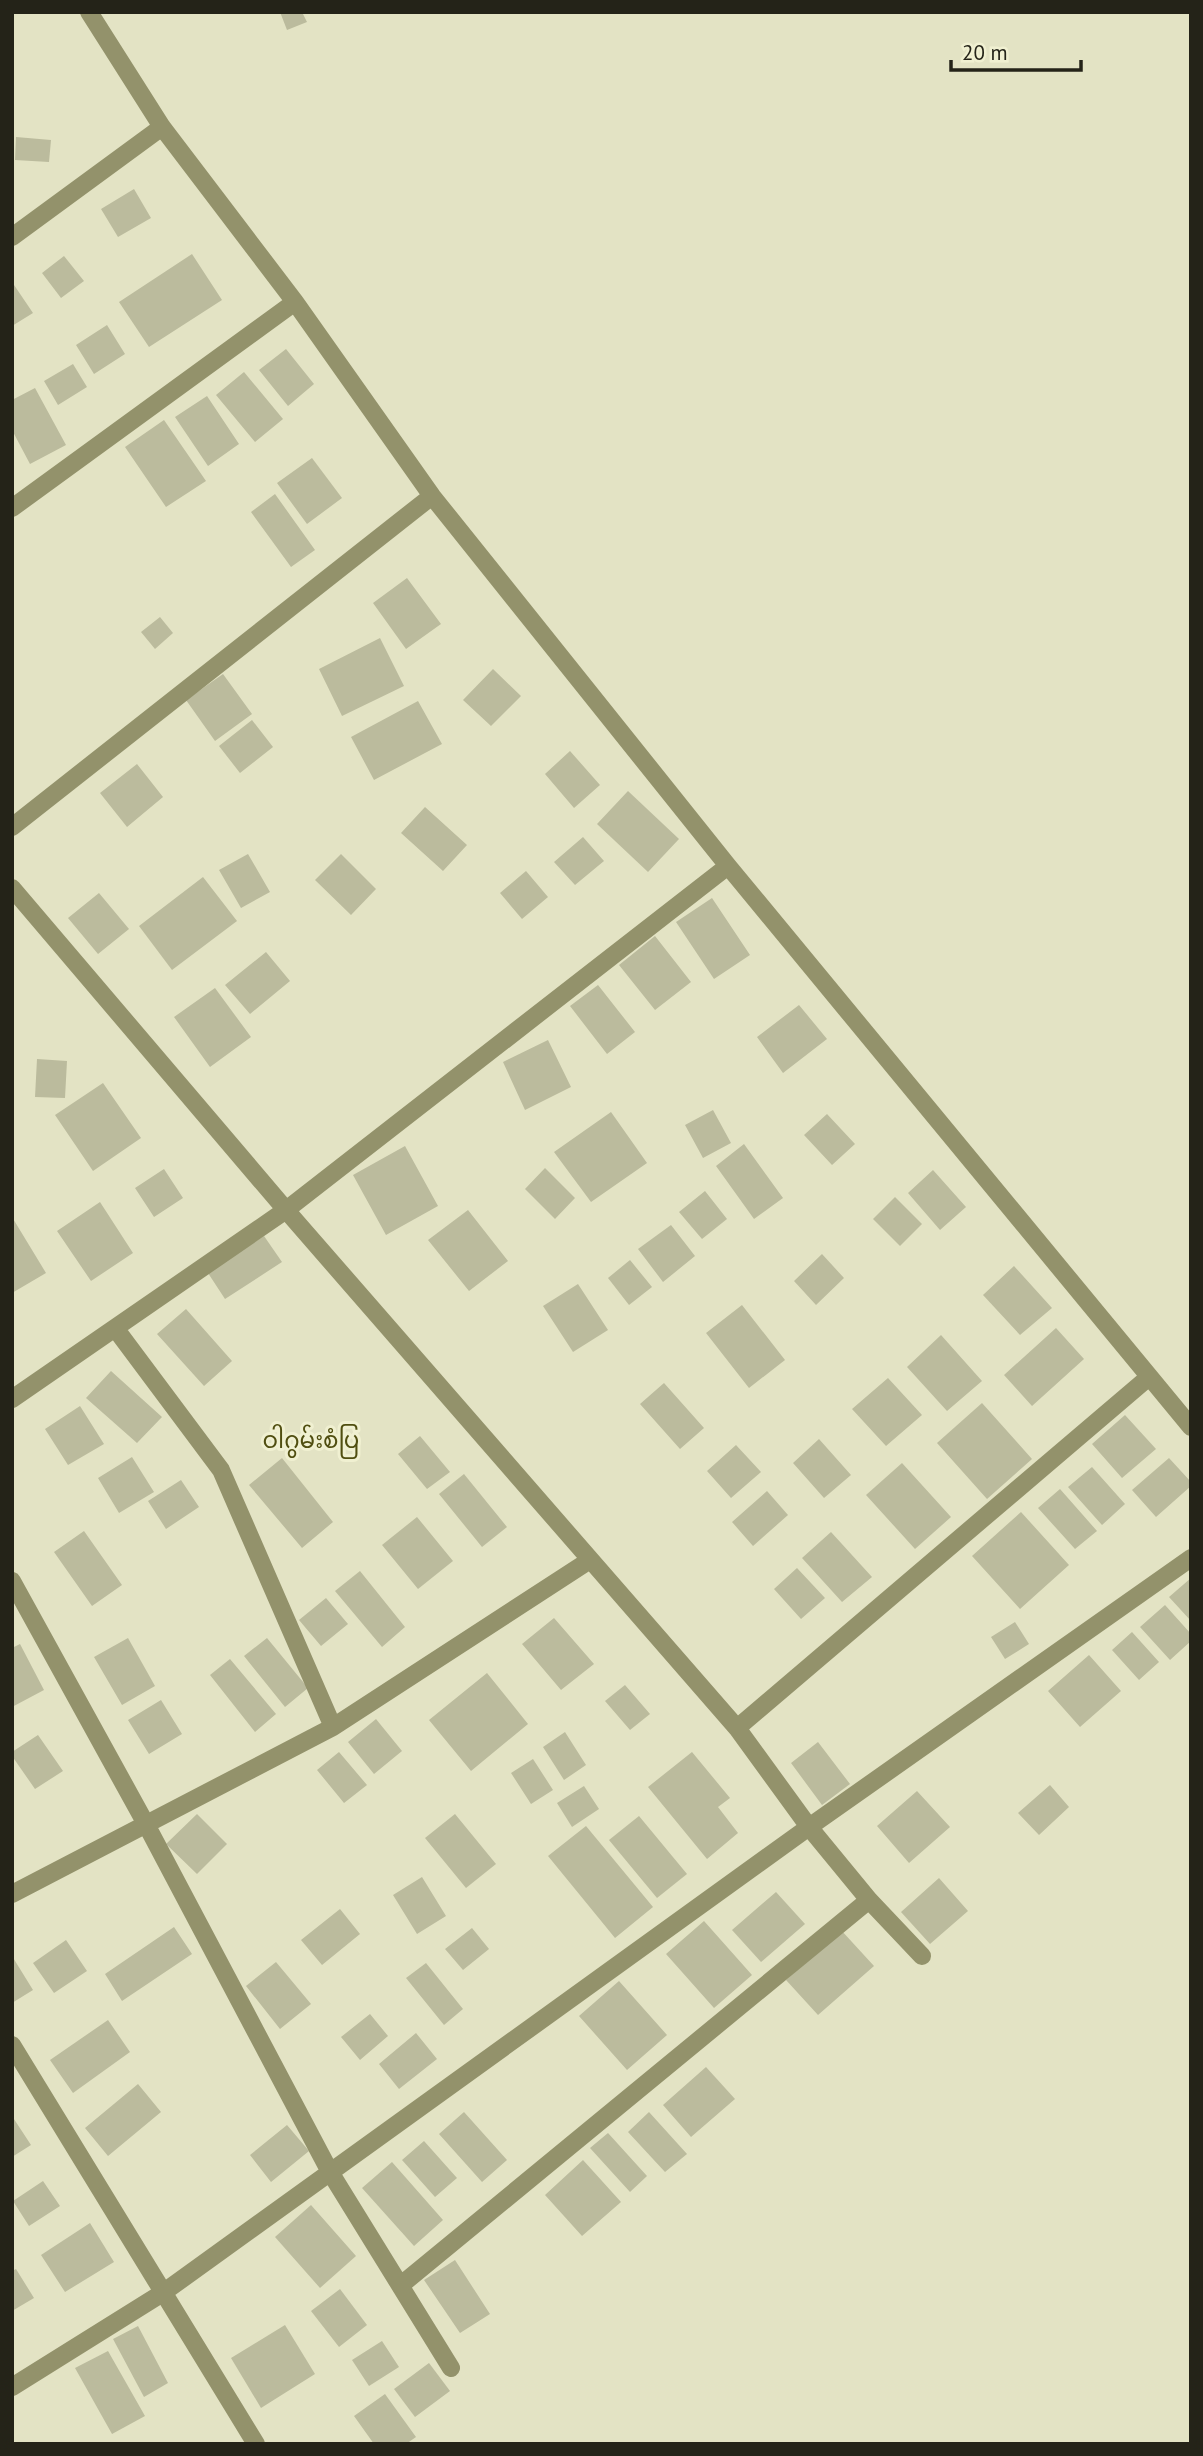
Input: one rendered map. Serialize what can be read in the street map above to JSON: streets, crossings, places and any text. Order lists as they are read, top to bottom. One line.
{"districts":["ဝါဂွမ်းစံပြ"],"scale_bar":"20 m"}
